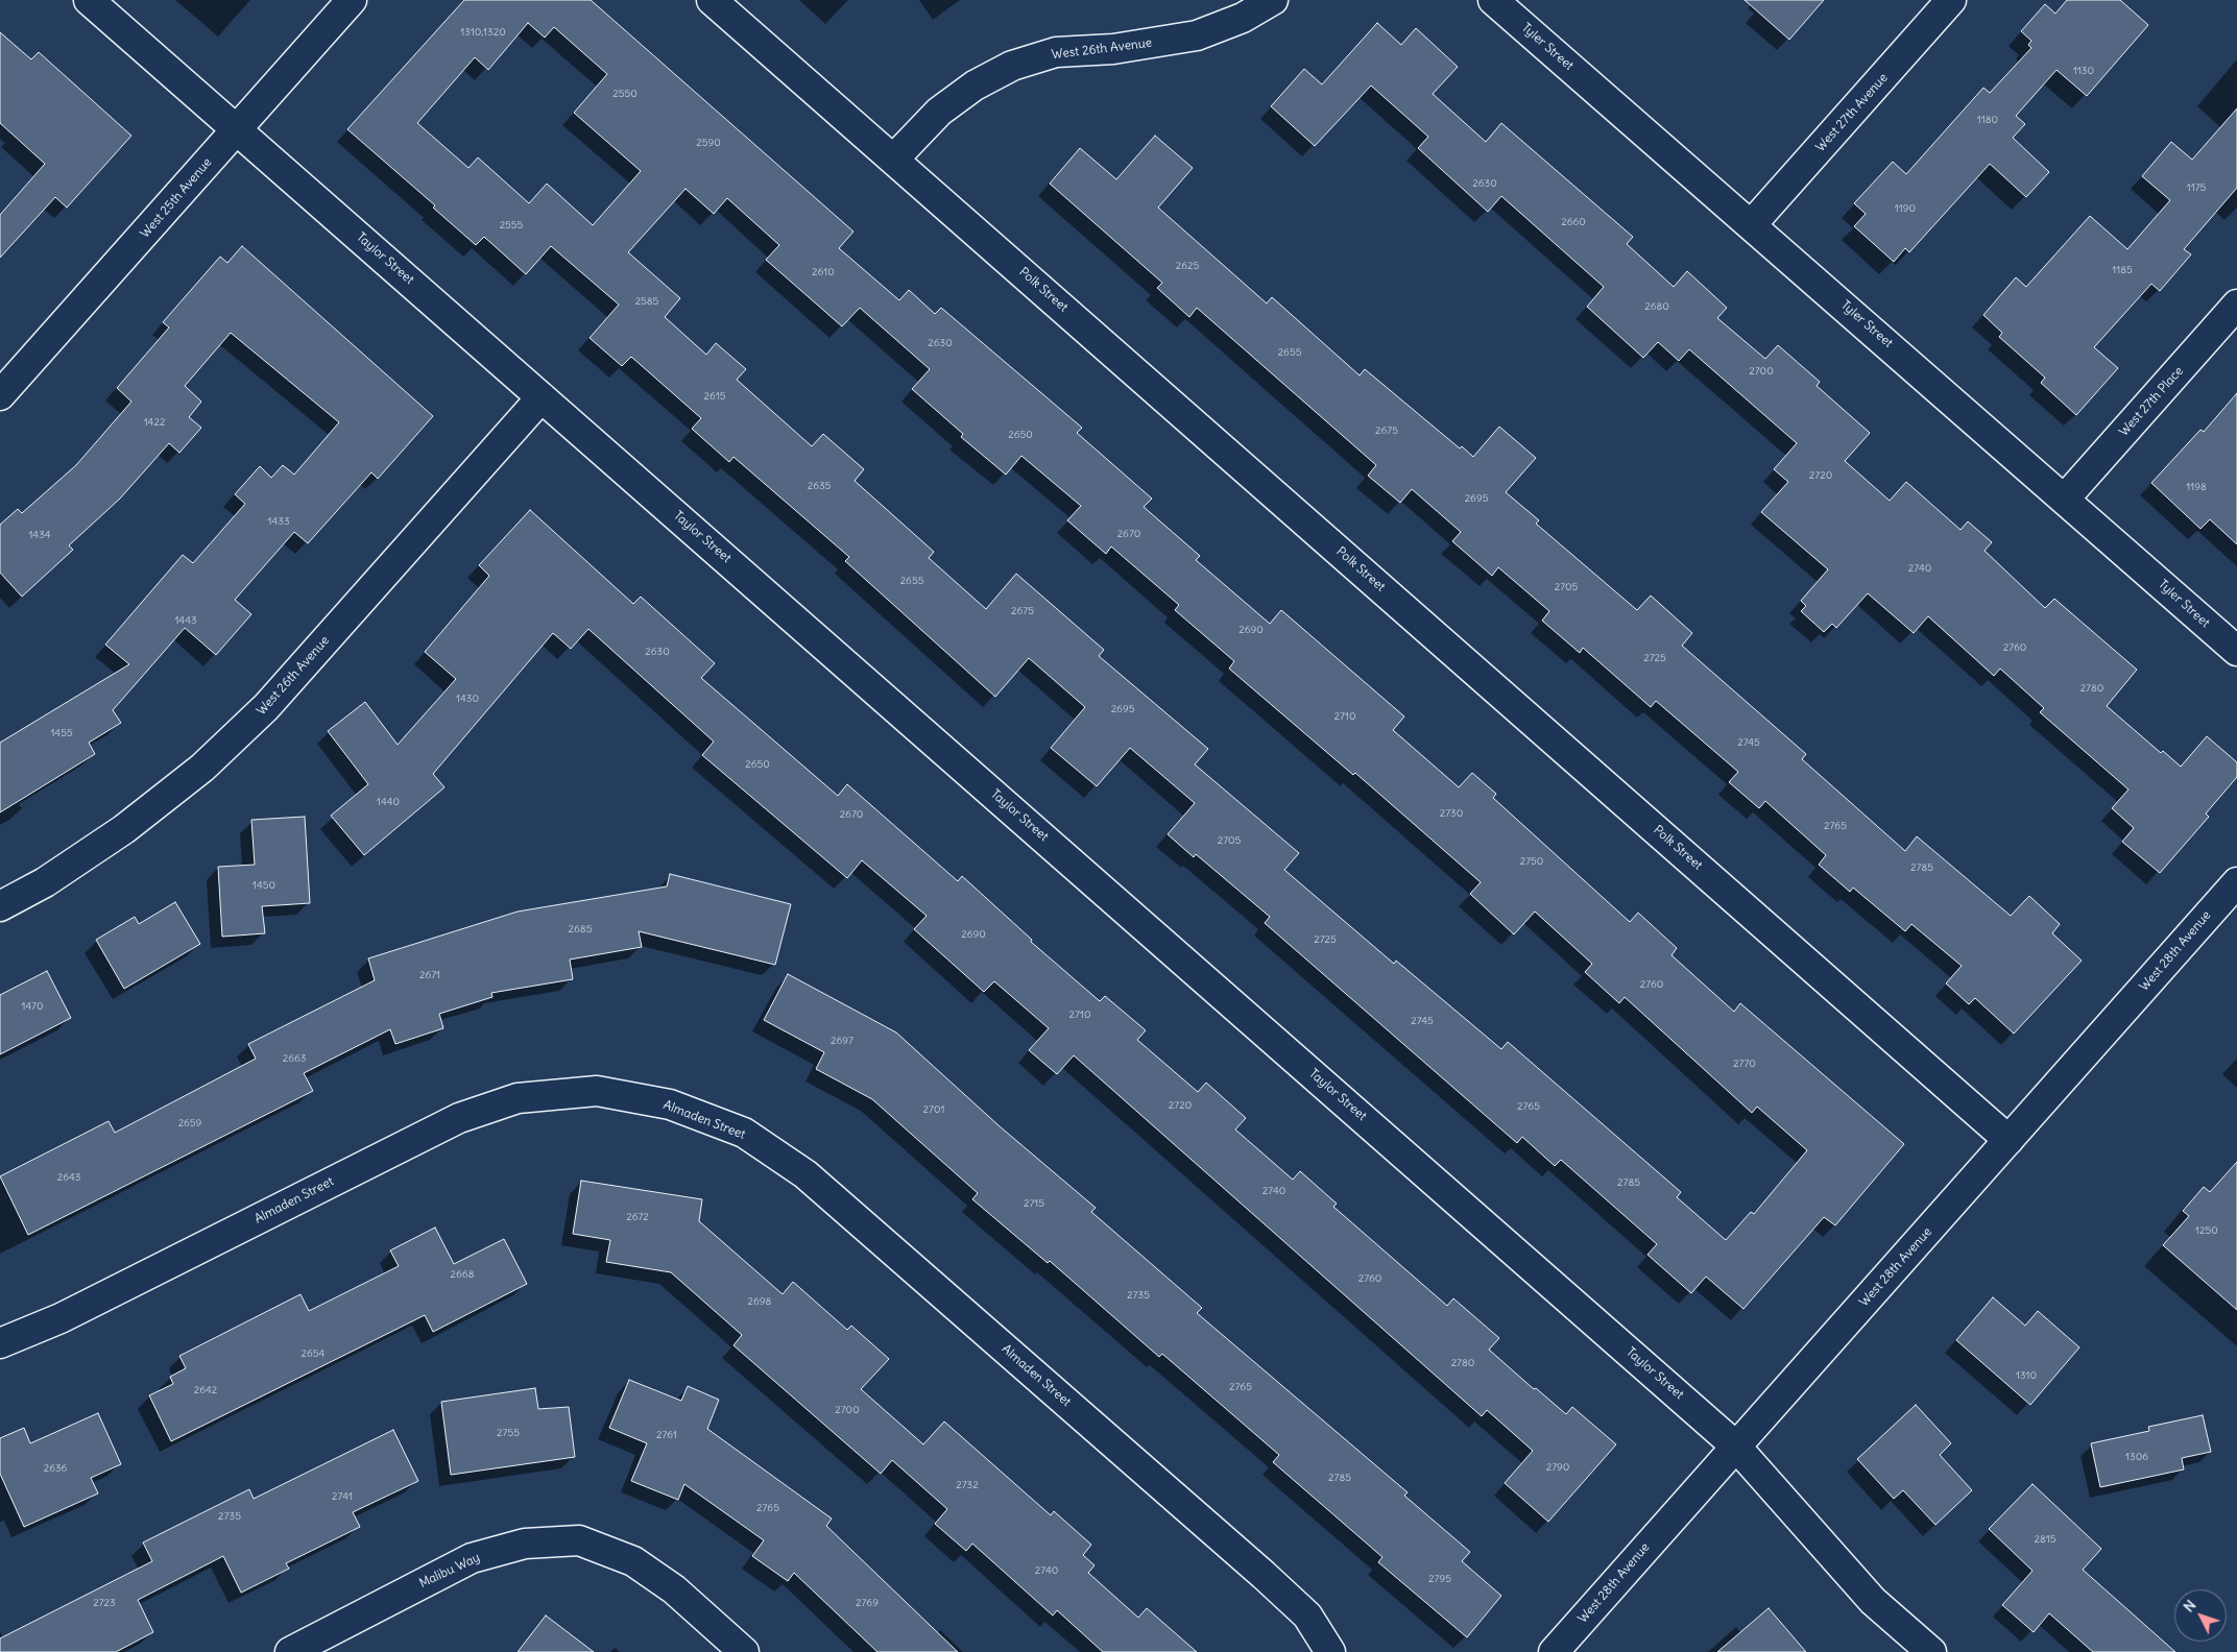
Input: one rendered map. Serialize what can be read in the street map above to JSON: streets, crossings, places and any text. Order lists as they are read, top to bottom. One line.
{"streets":{"street":["Tyler Street","West 26th Avenue","West 27th Avenue","West 25th Avenue","Taylor Street","Polk Street","West 27th Place","West 28th Avenue","Almaden Street","Malibu Way"]},"crossings":[["Tyler Street","West 27th Avenue"],["Tyler Street","West 27th Place"],["West 26th Avenue","Taylor Street"],["West 26th Avenue","Polk Street"],["West 25th Avenue","Taylor Street"],["Taylor Street","West 28th Avenue"],["Polk Street","West 28th Avenue"]],"house_numbers":["1310,1320","1130","2550","1180","2590","2630","1175","1190","2660","2555","2625","1185","2610","2585","2680","2630","2655","2700","2615","1422","2675","2650","2720","2635","1198","2695","1433","2670","1434","2740","2655","2705","2675","1443","2690","2760","2630","2725","2780","1430","2695","2710","1455","2745","2650","1440","2730","2670","2765","2705","2750","2785","1450","2685","2690","2725","2671","2760","1470","2710","2745","2697","2663","2770","2720","2765","2701","2659","2643","2785","2740","2715","2672","1250","2668","2760","2735","2698","2654","2780","1310","2765","2642","2700","2755","2761","1306","2790","2636","2785","2732","2741","2765","2735","2815","2740","2795","2723","2769"],"north":"top left"}
